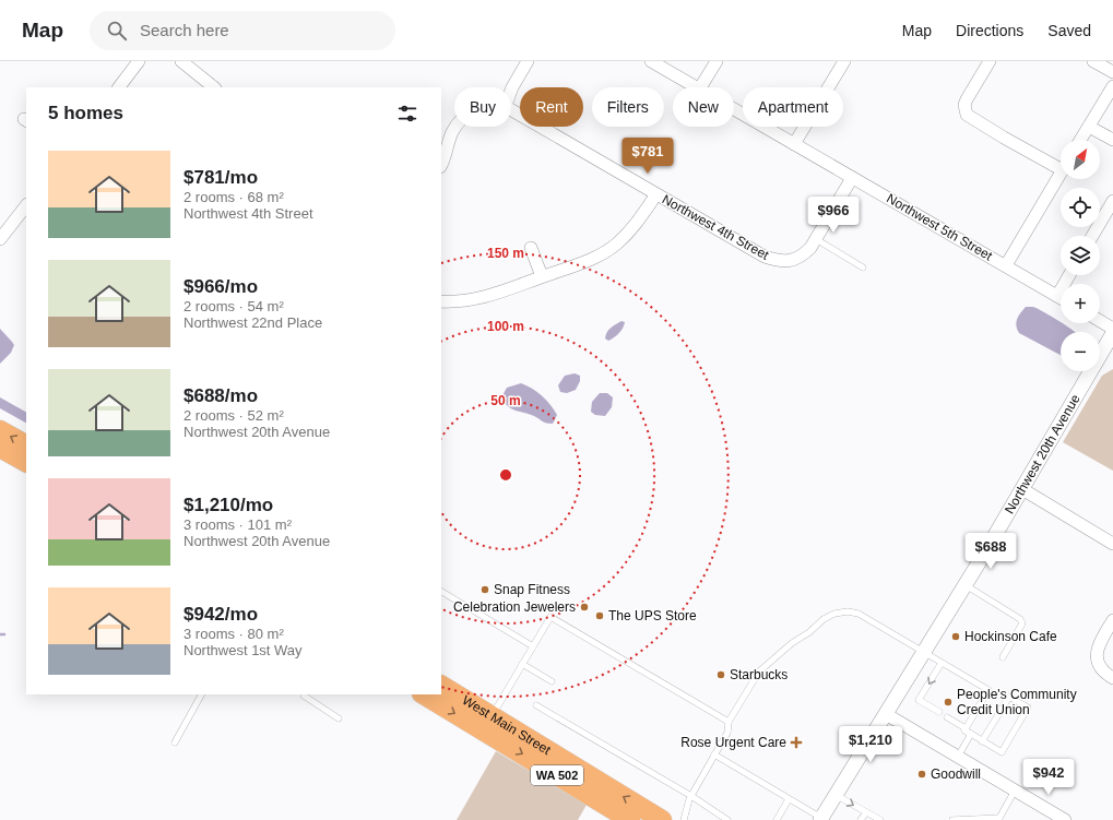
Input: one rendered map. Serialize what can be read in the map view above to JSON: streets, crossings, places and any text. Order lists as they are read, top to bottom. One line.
{"streets":{"highway":["West Main Street","WA 502"],"street":["Northwest 4th Street","Northwest 5th Street","Northwest 20th Avenue"]},"places":{"other":["Snap Fitness","Celebration Jewelers","The UPS Store","Hockinson Cafe","Starbucks","People's Community Credit Union","Goodwill"],"health":["Rose Urgent Care"]},"north":"top right","page":{"header":"Map","search":"Search here","nav":["Map","Directions","Saved"],"chip":["Buy","Rent","Filters","New","Apartment"],"heading":"5 homes","price":["$781","$966","$688","$1,210","$942"],"map_buttons":["+","−"],"list":[{"name":"$781/mo","note":"2 rooms · 68 m² · Northwest 4th Street"},{"name":"$966/mo","note":"2 rooms · 54 m² · Northwest 22nd Place"},{"name":"$688/mo","note":"2 rooms · 52 m² · Northwest 20th Avenue"},{"name":"$1,210/mo","note":"3 rooms · 101 m² · Northwest 20th Avenue"},{"name":"$942/mo","note":"3 rooms · 80 m² · Northwest 1st Way"}]},"rings":["150 m","100 m","50 m"]}
